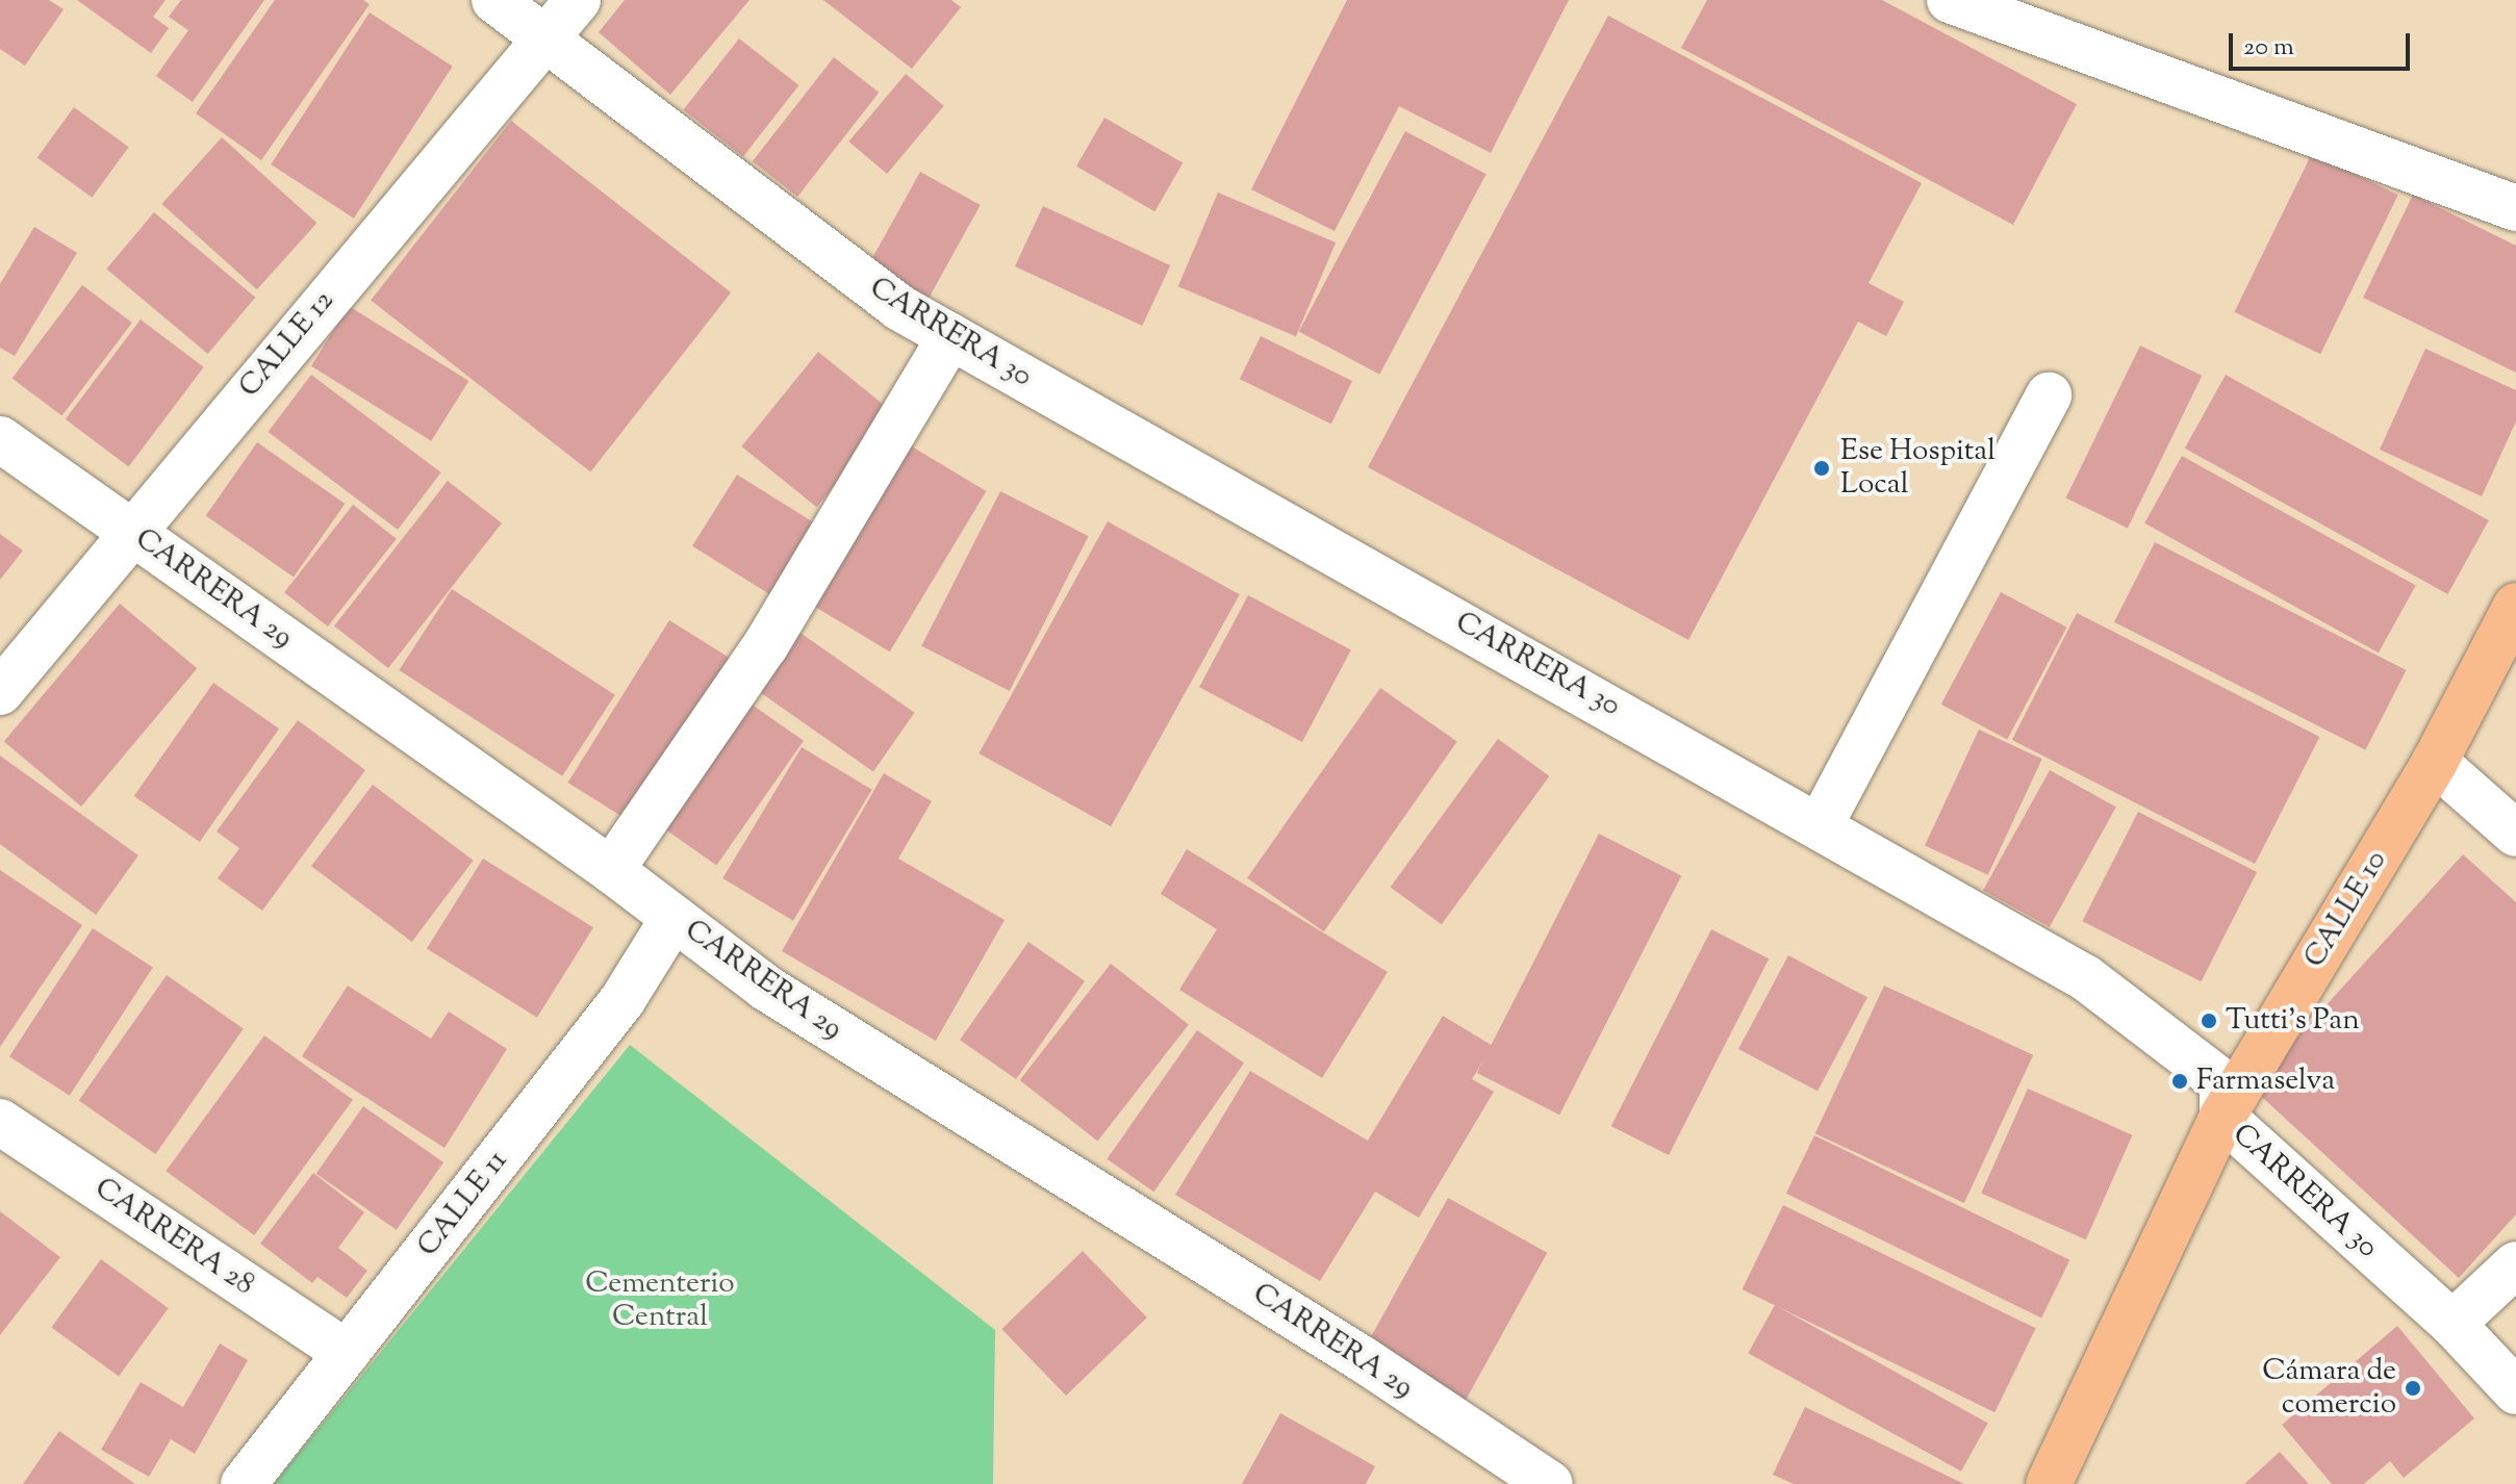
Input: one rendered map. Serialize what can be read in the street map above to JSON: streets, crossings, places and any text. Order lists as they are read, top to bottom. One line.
{"streets":{"main road":["CALLE 10"],"street":["CARRERA 30","CALLE 12","CARRERA 29","CALLE 11","CARRERA 28"]},"crossings":[["CARRERA 30","CALLE 12"],["CARRERA 30","CALLE 10"],["CALLE 12","CARRERA 29"],["CARRERA 29","CALLE 11"],["CALLE 11","CARRERA 28"]],"parks":["Cementerio Central"],"places":["Ese Hospital Local","Tutti's Pan","Farmaselva","Cámara de comercio"],"scale_bar":"20 m"}
